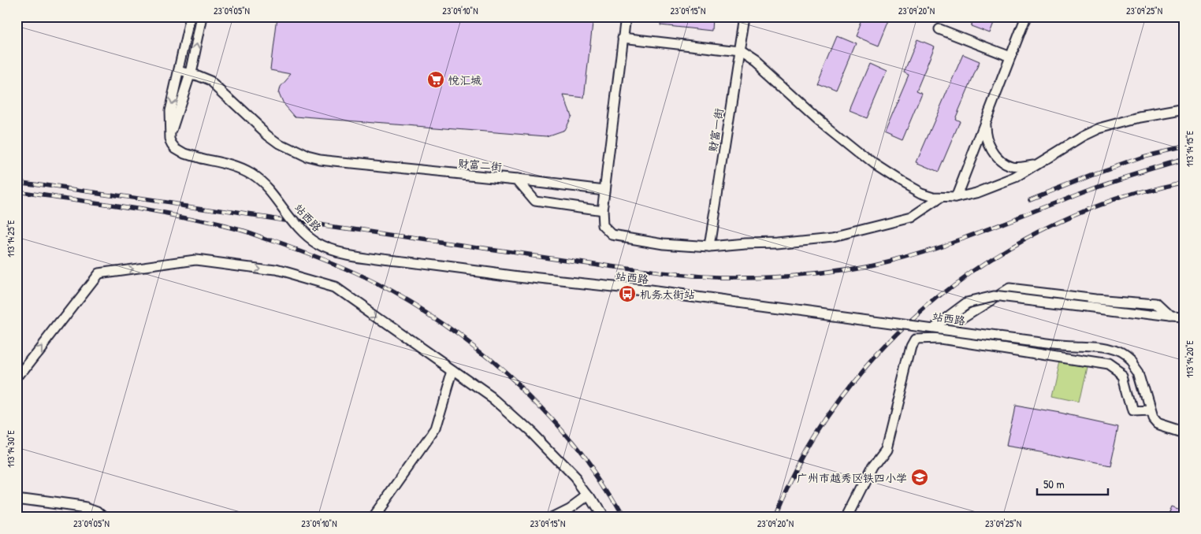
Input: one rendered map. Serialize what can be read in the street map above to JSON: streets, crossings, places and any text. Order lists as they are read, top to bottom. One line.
{"streets":{"street":["财富一街","财富二街","站西路"]},"crossings":[["财富二街","站西路"]],"places":{"supermarket":["悦汇城"],"bus stop":["机务大街站"],"school or university":["广州市越秀区铁四小学"]},"scale_bar":"50 m","coordinates":["23°09'05\"N","23°09'10\"N","23°09'15\"N","23°09'20\"N","23°09'25\"N","113°14'15\"E","113°14'25\"E","113°14'20\"E","113°14'30\"E"]}
